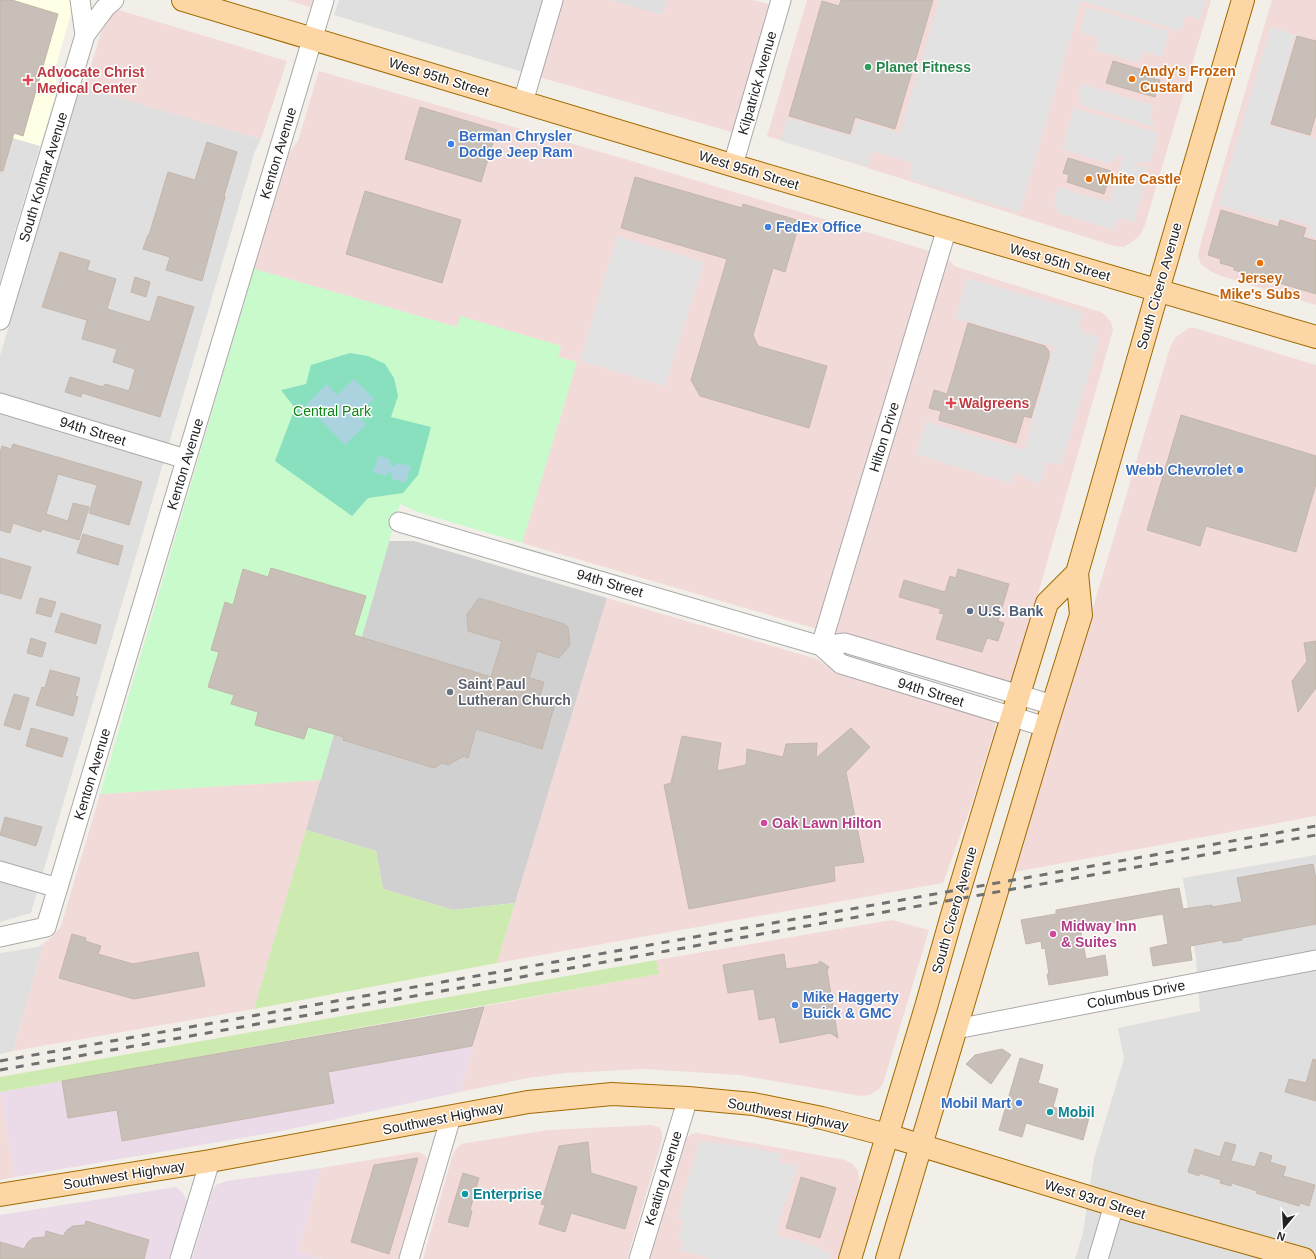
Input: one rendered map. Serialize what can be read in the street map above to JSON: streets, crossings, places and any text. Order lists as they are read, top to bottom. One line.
{"streets":{"main road":["West 95th Street","South Cicero Avenue","Southwest Highway","West 93rd Street"],"street":["Kilpatrick Avenue","Kenton Avenue","South Kolmar Avenue","94th Street","Hilton Drive","Columbus Drive","Keating Avenue"]},"crossings":[["West 95th Street","Kilpatrick Avenue"],["West 95th Street","Kenton Avenue"],["West 95th Street","South Cicero Avenue"],["West 95th Street","Hilton Drive"],["Kenton Avenue","94th Street"],["South Cicero Avenue","94th Street"],["South Cicero Avenue","Columbus Drive"],["South Cicero Avenue","Southwest Highway"],["South Cicero Avenue","West 93rd Street"],["94th Street","Hilton Drive"],["Southwest Highway","Keating Avenue"],["Southwest Highway","West 93rd Street"]],"parks":["Central Park"],"places":{"other":["Planet Fitness","Andy's Frozen Custard","Berman Chrysler Dodge Jeep Ram","White Castle","FedEx Office","Jersey Mike's Subs","Webb Chevrolet","U.S. Bank","Saint Paul Lutheran Church","Oak Lawn Hilton","Midway Inn & Suites","Mike Haggerty Buick & GMC","Mobil Mart","Mobil","Enterprise"],"health":["Advocate Christ Medical Center","Walgreens"]},"north":"bottom"}
